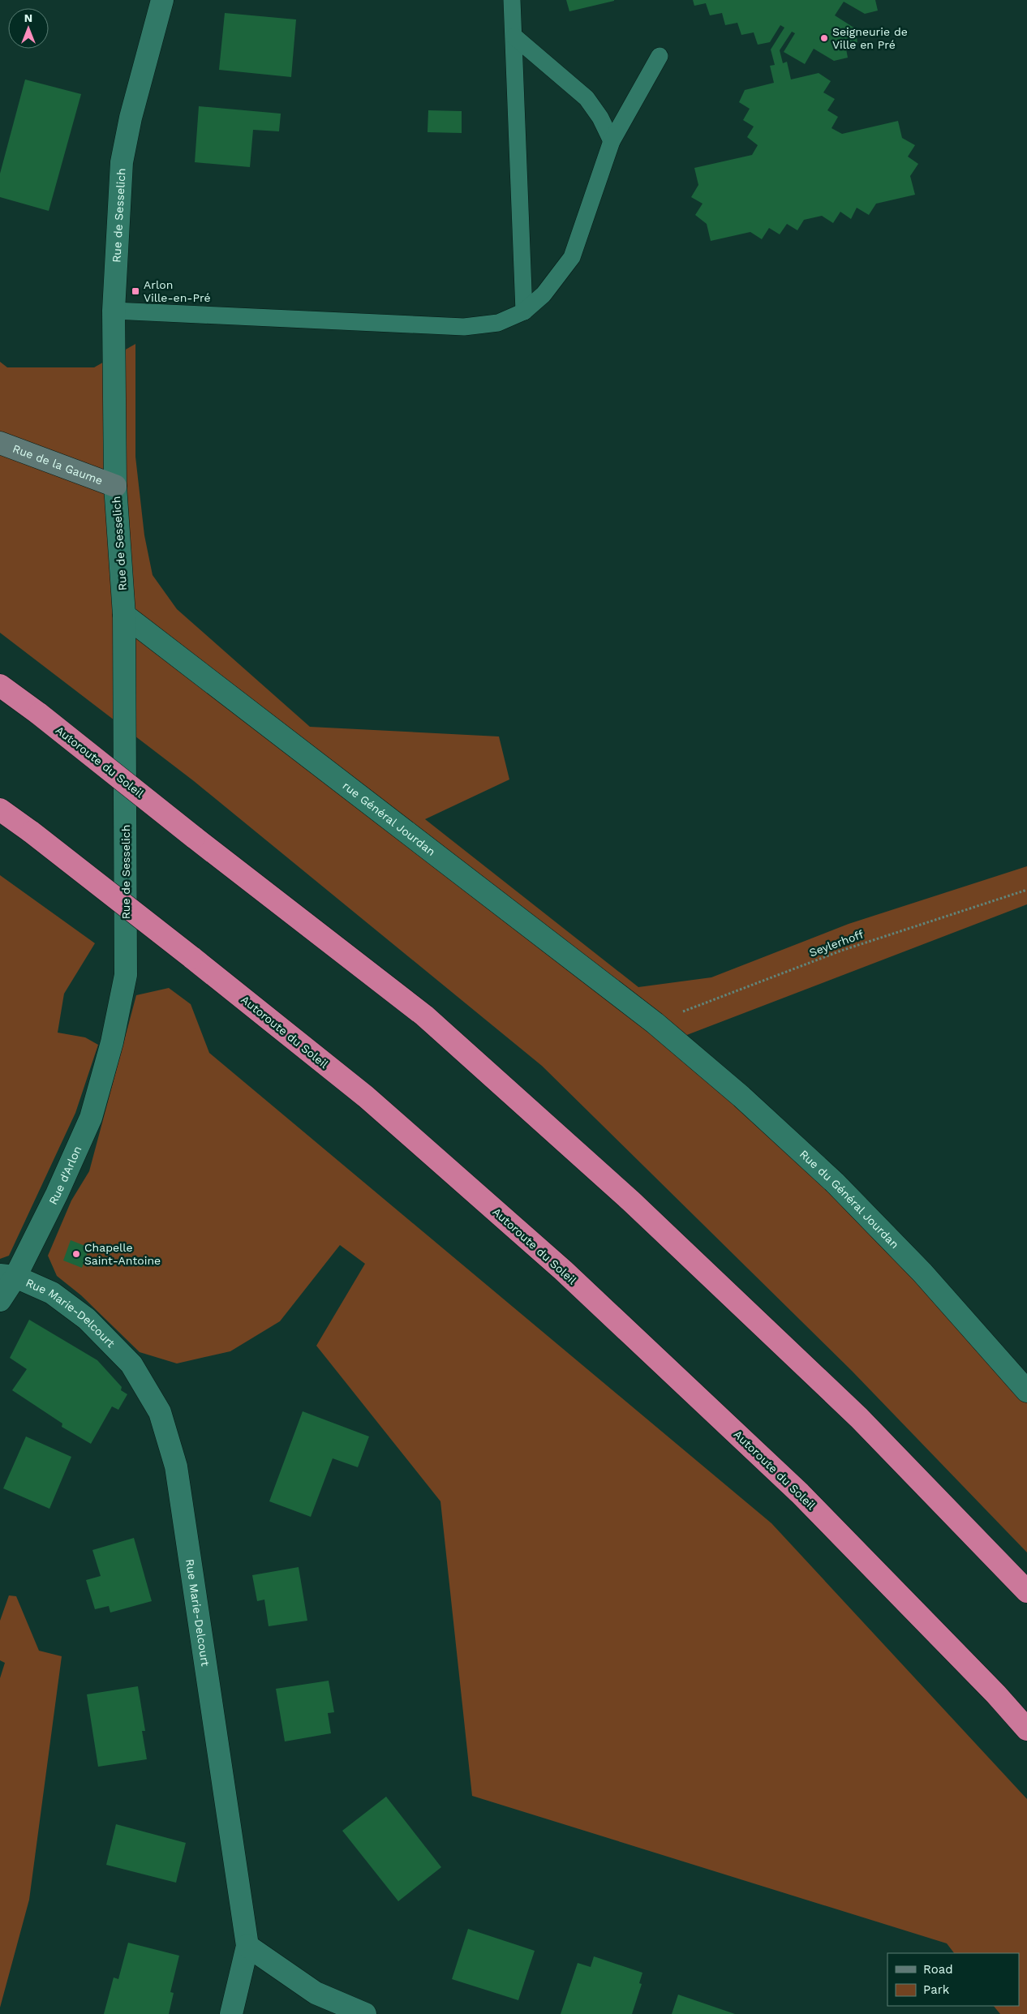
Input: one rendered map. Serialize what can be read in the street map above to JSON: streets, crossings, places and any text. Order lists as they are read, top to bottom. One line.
{"streets":{"highway":["Autoroute du Soleil"],"main road":["Rue de la Gaume"],"street":["Rue de Sesselich","rue Général Jourdan","Rue d'Arlon","Rue du Général Jourdan","Rue Marie-Delcourt"],"path":["Seylerhoff"]},"crossings":[["Rue de Sesselich","Rue de la Gaume"],["Rue de Sesselich","rue Général Jourdan"],["Rue de Sesselich","Rue d'Arlon"],["rue Général Jourdan","Seylerhoff"],["rue Général Jourdan","Rue du Général Jourdan"],["Seylerhoff","Rue du Général Jourdan"],["Rue d'Arlon","Rue Marie-Delcourt"]],"places":{"other":["Seigneurie de Ville en Pré","Chapelle Saint-Antoine"],"transit":["Arlon Ville-en-Pré"]},"legend":["Road","Park"],"north":"top"}
